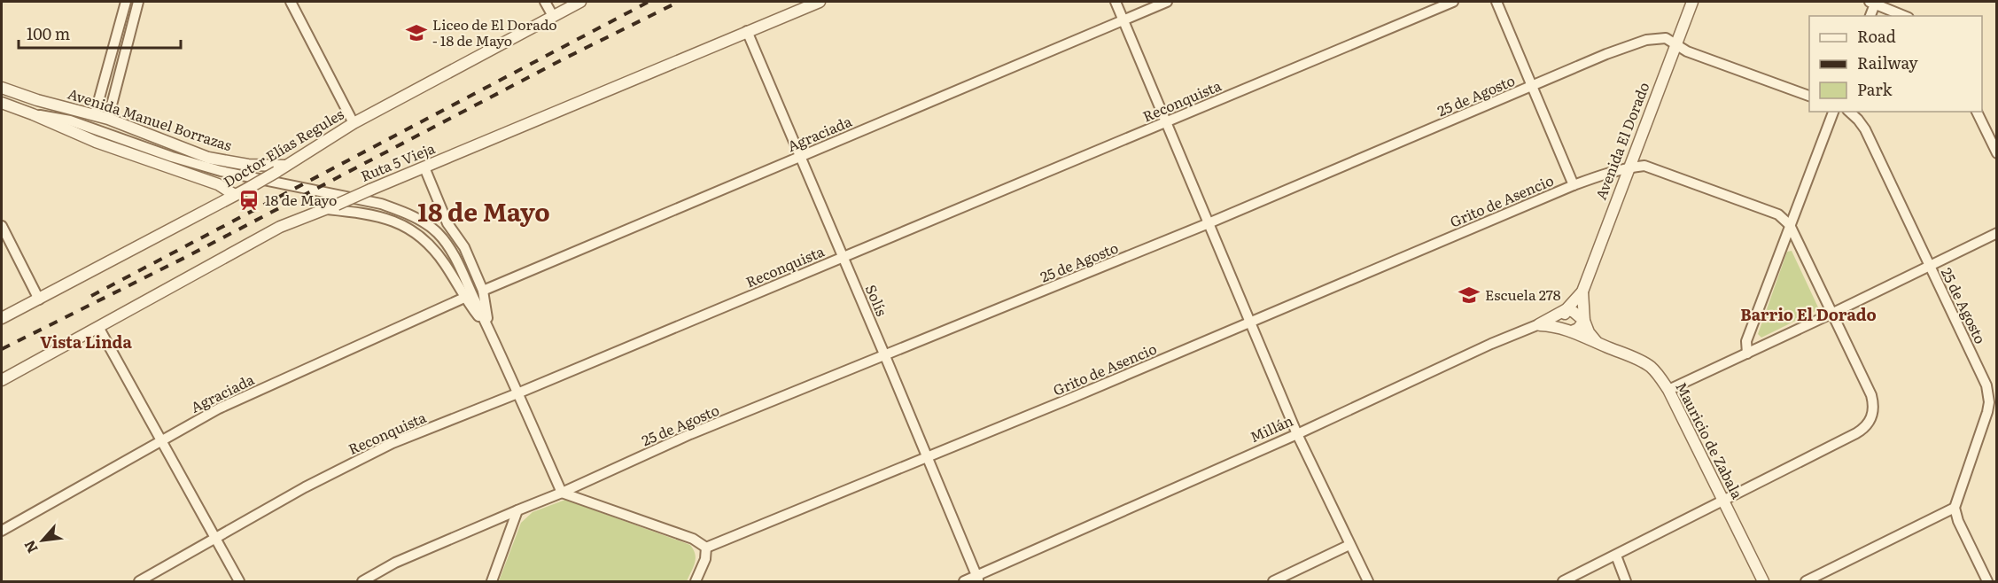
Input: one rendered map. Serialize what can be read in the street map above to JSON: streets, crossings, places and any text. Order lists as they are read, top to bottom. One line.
{"streets":{"street":["25 de Agosto","Reconquista","Avenida Manuel Borrazas","Agraciada","Avenida El Dorado","Doctor Elías Regules","Ruta 5 Vieja","Grito de Asencio","Solís","Millán","Mauricio de Zabala"]},"crossings":[["25 de Agosto","Avenida El Dorado"],["25 de Agosto","Solís"],["Reconquista","Solís"],["Avenida Manuel Borrazas","Doctor Elías Regules"],["Agraciada","Solís"],["Avenida El Dorado","Grito de Asencio"],["Avenida El Dorado","Millán"],["Ruta 5 Vieja","Solís"],["Grito de Asencio","Solís"],["Solís","Millán"],["Millán","Mauricio de Zabala"]],"districts":["18 de Mayo","Barrio El Dorado","Vista Linda"],"places":{"school or university":["Liceo de El Dorado - 18 de Mayo","Escuela 278"],"station":["18 de Mayo"]},"legend":["Road","Railway","Park"],"scale_bar":"100 m","north":"bottom left"}
